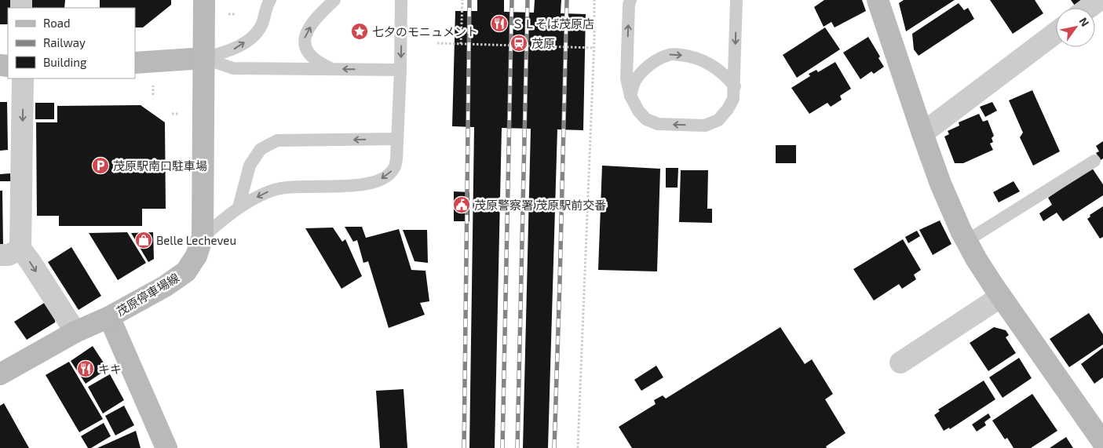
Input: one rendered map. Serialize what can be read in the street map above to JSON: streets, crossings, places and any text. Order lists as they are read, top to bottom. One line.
{"streets":{"street":["茂原停車場線"]},"places":{"restaurant":["ＳＬそば茂原店","キキ"],"place":["七夕のモニュメント"],"station":["茂原"],"parking":["茂原駅南口駐車場"],"public building":["茂原警察署 茂原駅前交番"],"shop":["Belle Lecheveu"]},"legend":["Road","Railway","Building"],"north":"top right"}
